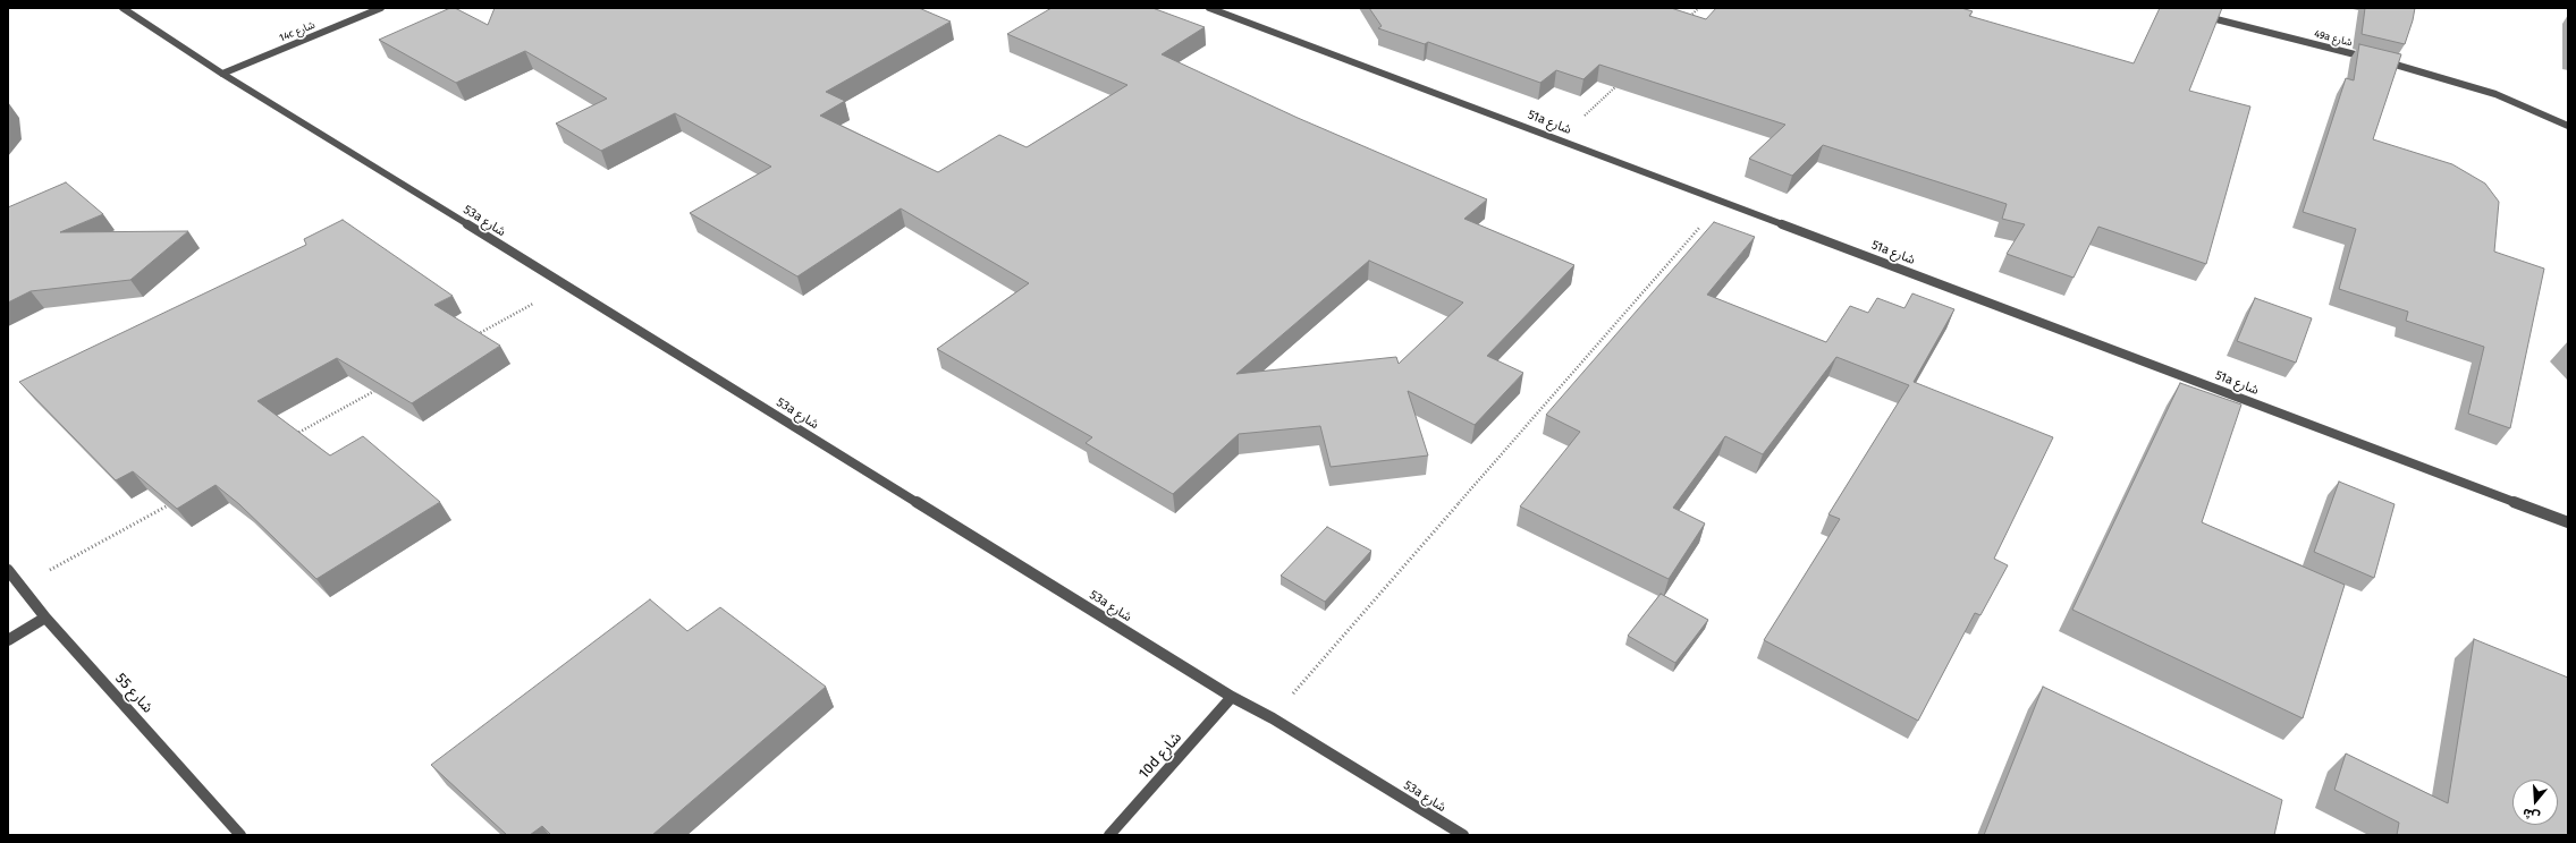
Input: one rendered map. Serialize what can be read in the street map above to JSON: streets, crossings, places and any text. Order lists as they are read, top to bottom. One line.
{"streets":{"street":["14c شارع","49a شارع","51a شارع","53a شارع","شارع 55","10d شارع"]},"crossings":[["14c شارع","53a شارع"],["53a شارع","10d شارع"]],"north":"bottom"}
